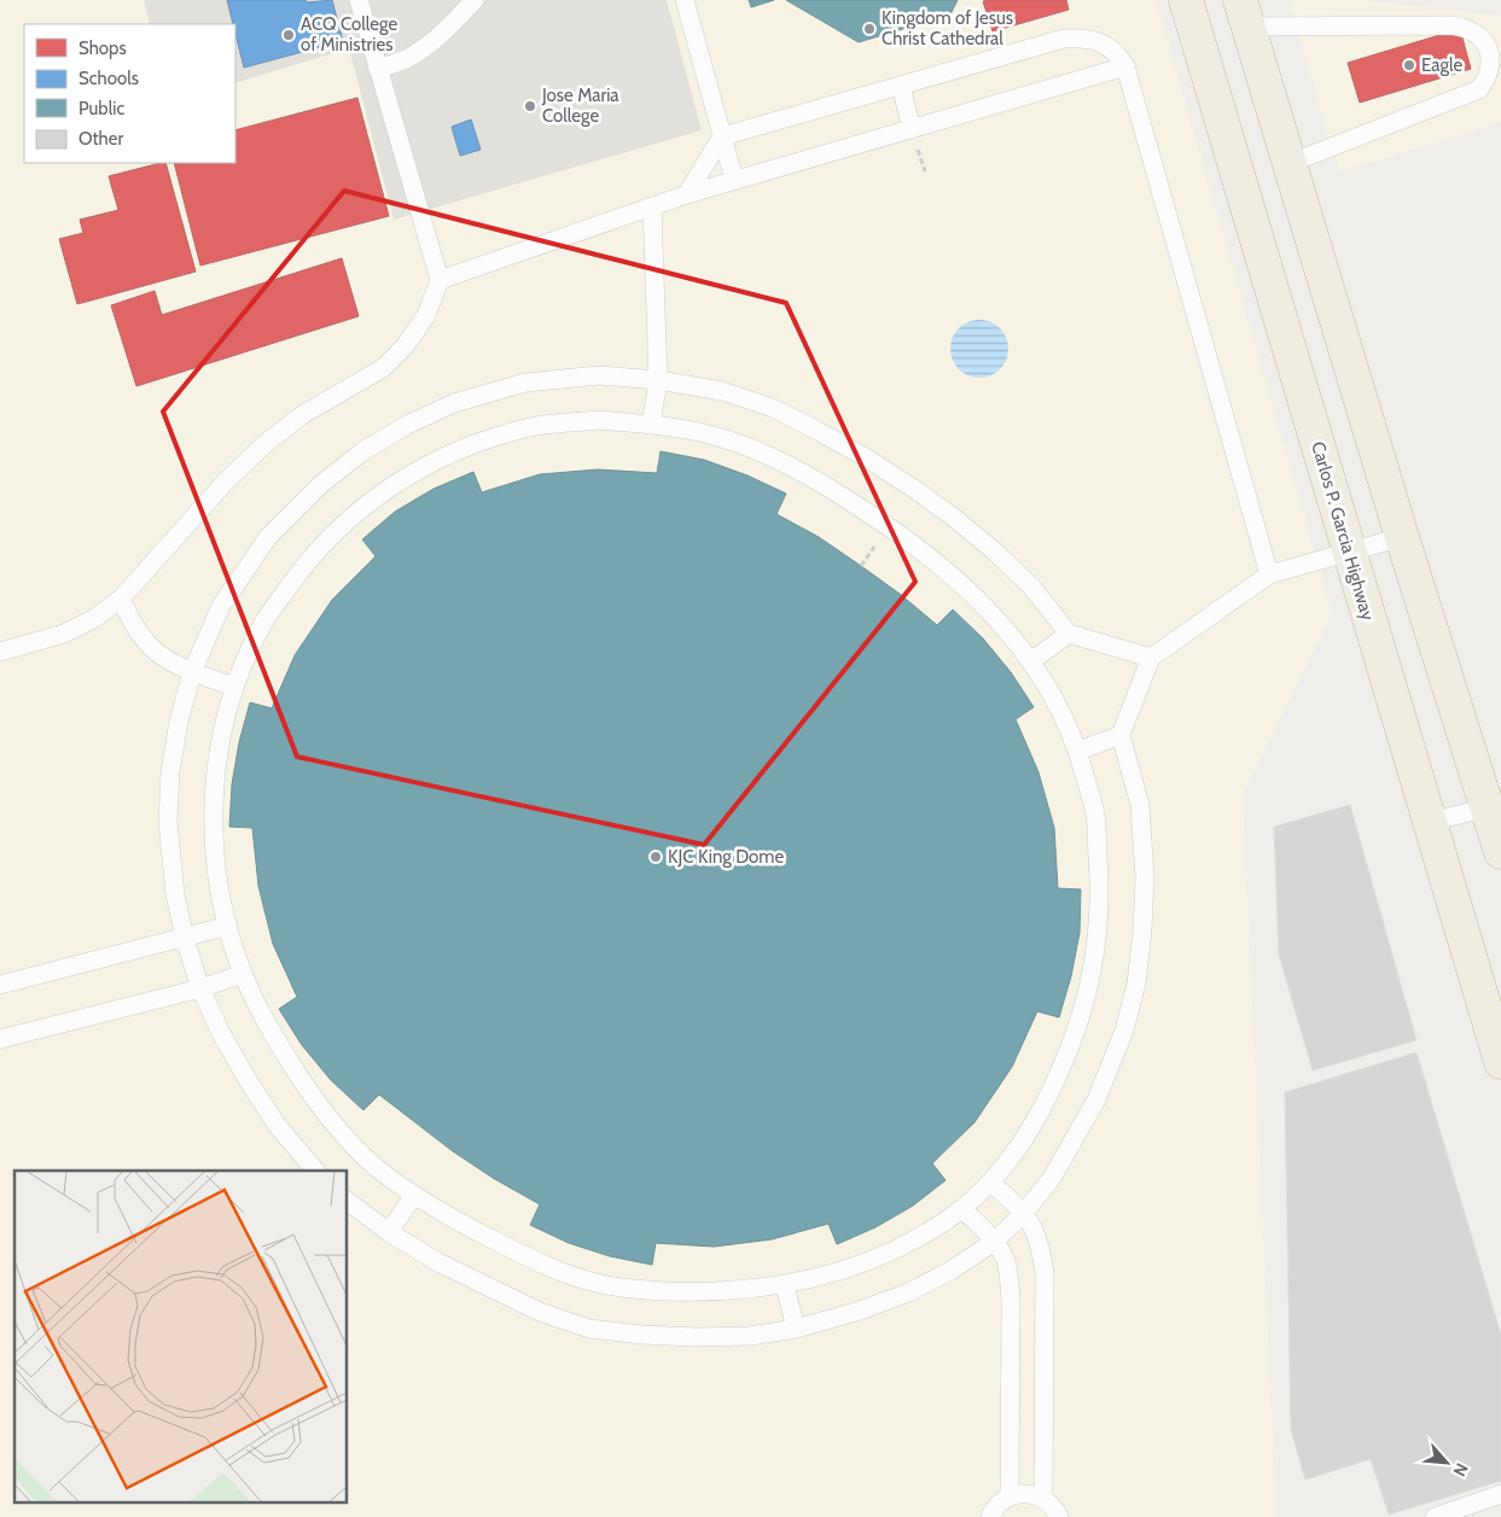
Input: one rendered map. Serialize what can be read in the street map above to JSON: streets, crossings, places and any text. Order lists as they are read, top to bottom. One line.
{"streets":{"highway":["Carlos P. Garcia Highway"]},"places":["Kingdom of Jesus Christ Cathedral","ACQ College of Ministries","Eagle","Jose Maria College","KJC King Dome"],"legend":["Shops","Schools","Public","Other"],"north":"bottom right"}
